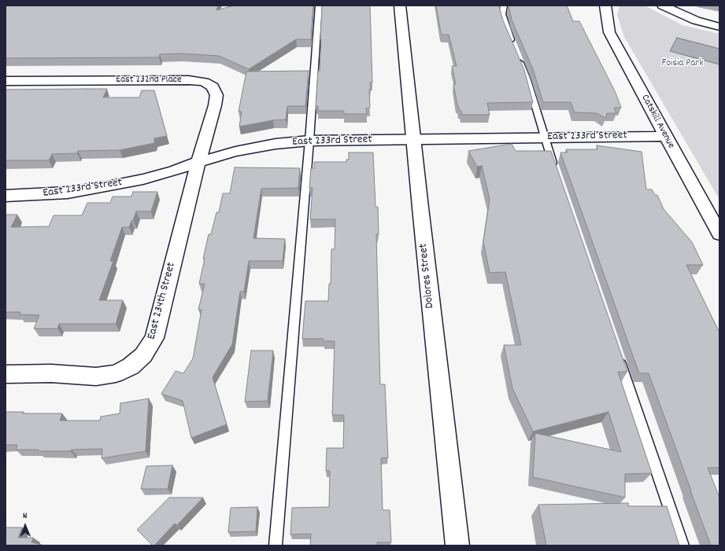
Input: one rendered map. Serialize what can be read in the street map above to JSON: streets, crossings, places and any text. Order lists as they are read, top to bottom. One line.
{"streets":{"street":["East 232nd Place","Catskill Avenue","East 233rd Street","Dolores Street","East 234th Street"]},"crossings":[["East 232nd Place","East 233rd Street"],["East 232nd Place","East 234th Street"],["Catskill Avenue","East 233rd Street"],["East 233rd Street","Dolores Street"],["East 233rd Street","East 234th Street"]],"parks":["Foisia Park"],"north":"top"}
